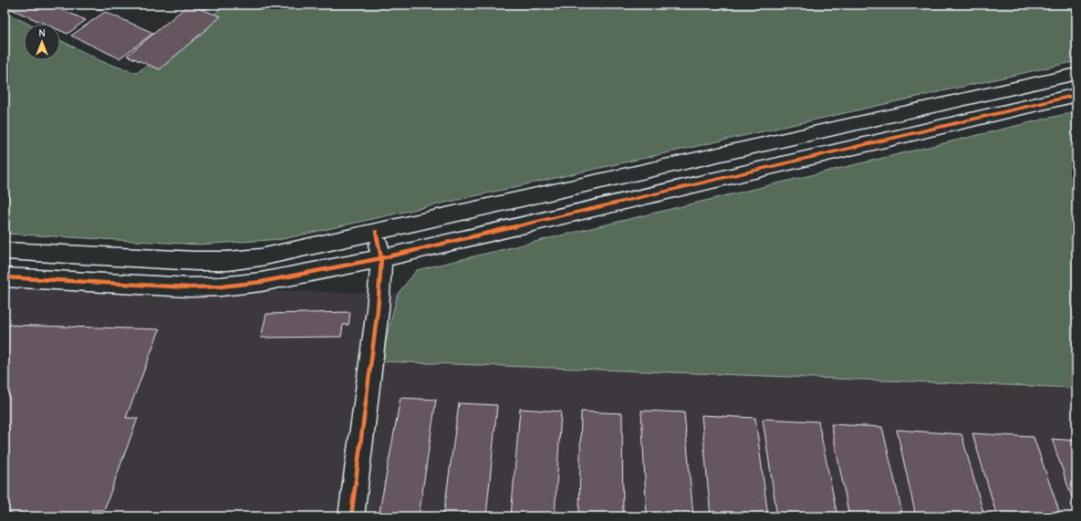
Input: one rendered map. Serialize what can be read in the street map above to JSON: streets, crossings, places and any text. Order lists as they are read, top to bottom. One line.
{"north":"top"}
